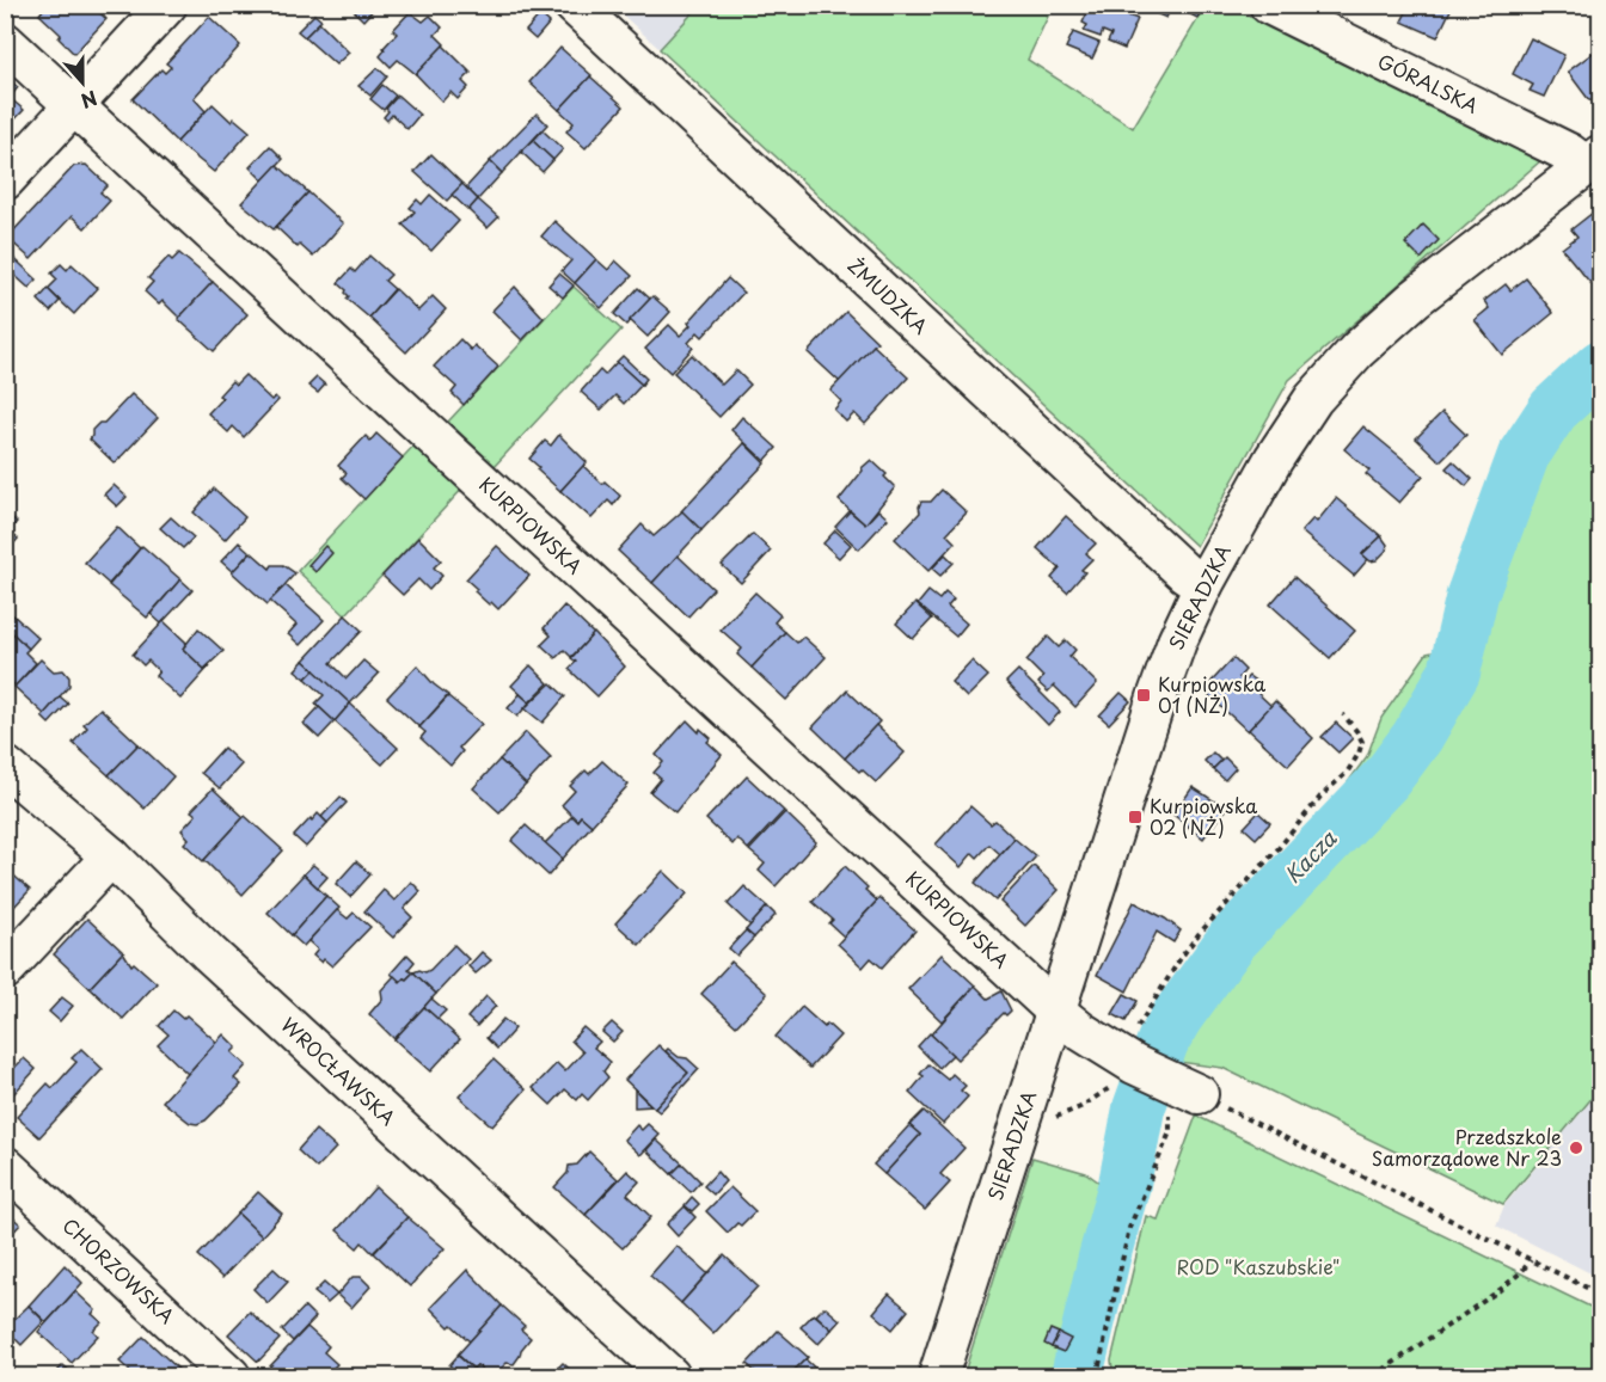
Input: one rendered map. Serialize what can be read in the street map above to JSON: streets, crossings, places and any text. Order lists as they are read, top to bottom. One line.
{"streets":{"street":["GÓRALSKA","ŻMUDZKA","KURPIOWSKA","SIERADZKA","WROCŁAWSKA","CHORZOWSKA"]},"crossings":[["GÓRALSKA","SIERADZKA"],["ŻMUDZKA","SIERADZKA"],["KURPIOWSKA","SIERADZKA"]],"water":["Kacza"],"parks":["ROD \"Kaszubskie\""],"places":{"transit":["Kurpiowska 01 (NŻ)","Kurpiowska 02 (NŻ)"],"other":["Przedszkole Samorządowe Nr 23"]},"north":"bottom"}
